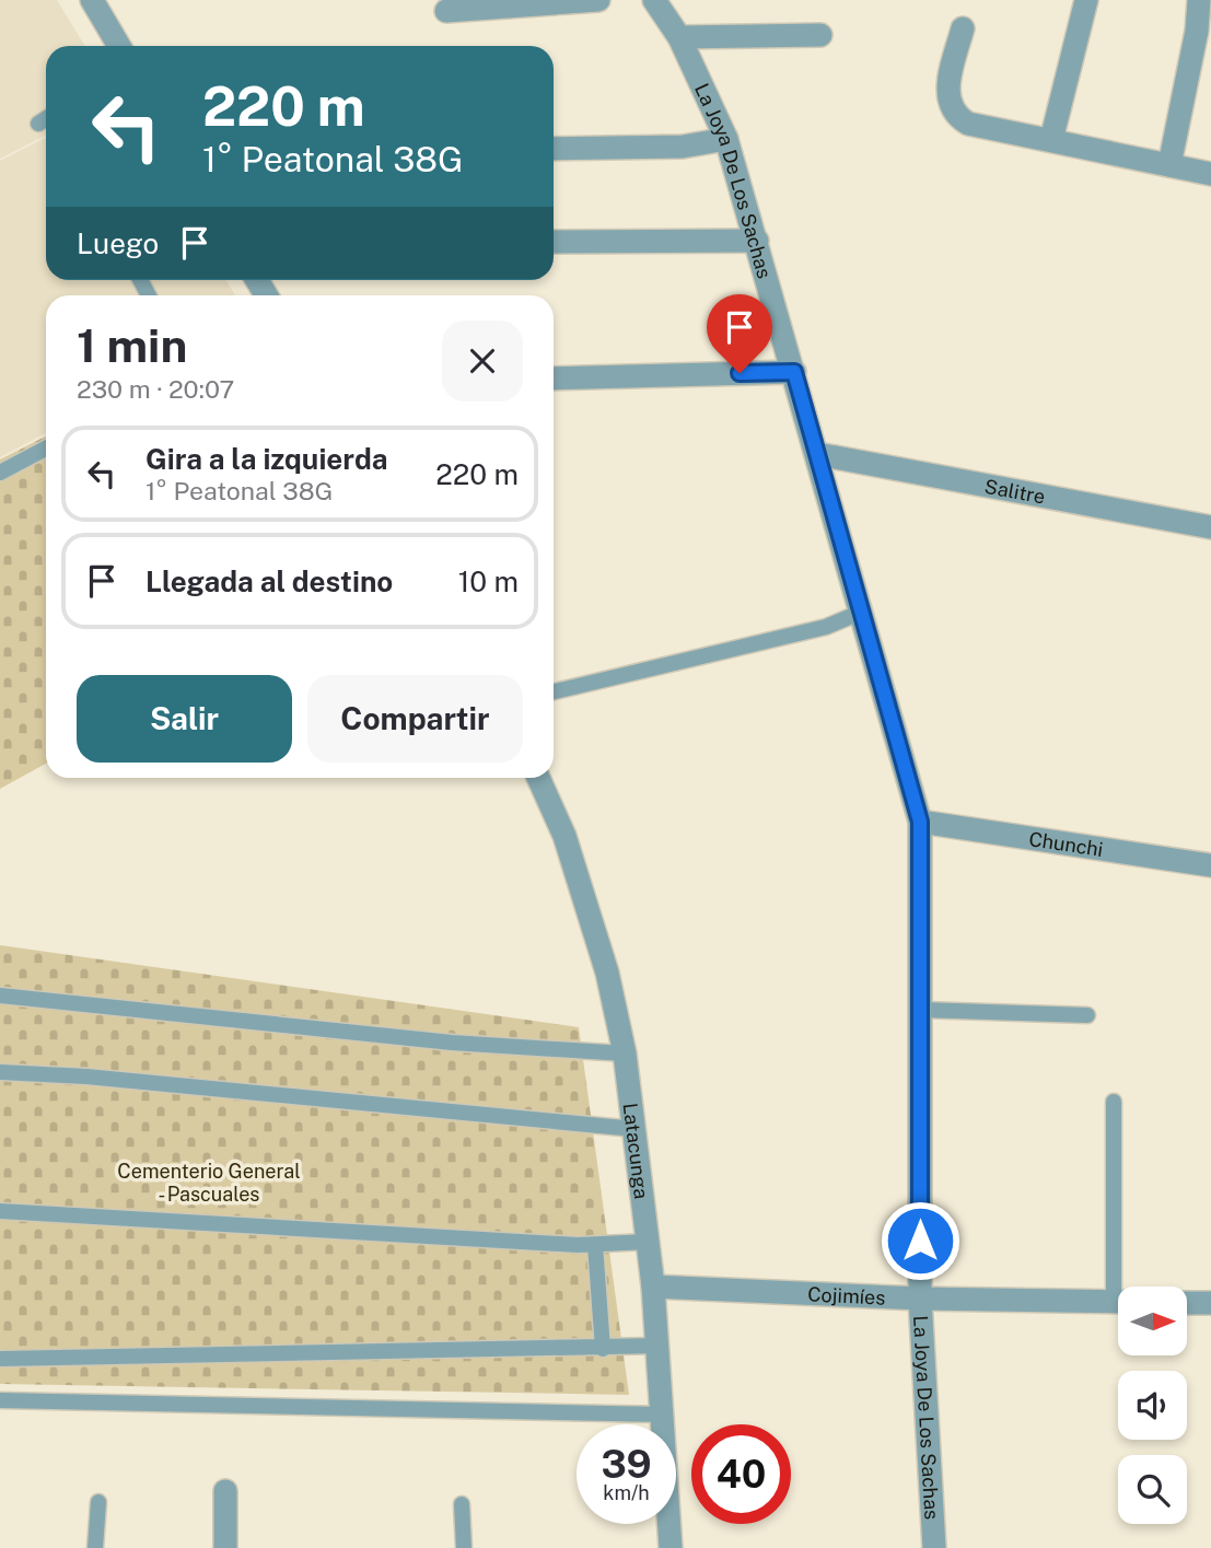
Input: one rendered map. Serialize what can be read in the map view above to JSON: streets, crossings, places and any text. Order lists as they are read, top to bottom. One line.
{"streets":{"street":["La Joya De Los Sachas","Salitre","Chunchi","Latacunga","Cojimíes"]},"crossings":[["La Joya De Los Sachas","Salitre"],["La Joya De Los Sachas","Chunchi"],["La Joya De Los Sachas","Cojimíes"],["Latacunga","Cojimíes"]],"parks":["Cementerio General - Pascuales"],"north":"right","page":{"turn":["220 m","1° Peatonal 38G"],"then":"Luego","heading":["1 min","230 m · 20:07"],"list":[{"name":"Gira a la izquierda","note":"1° Peatonal 38G","value":"220 m"},{"name":"Llegada al destino","value":"10 m"}],"buttons":["Salir","Compartir"],"speed":"39 km/h","limit":"40"}}
